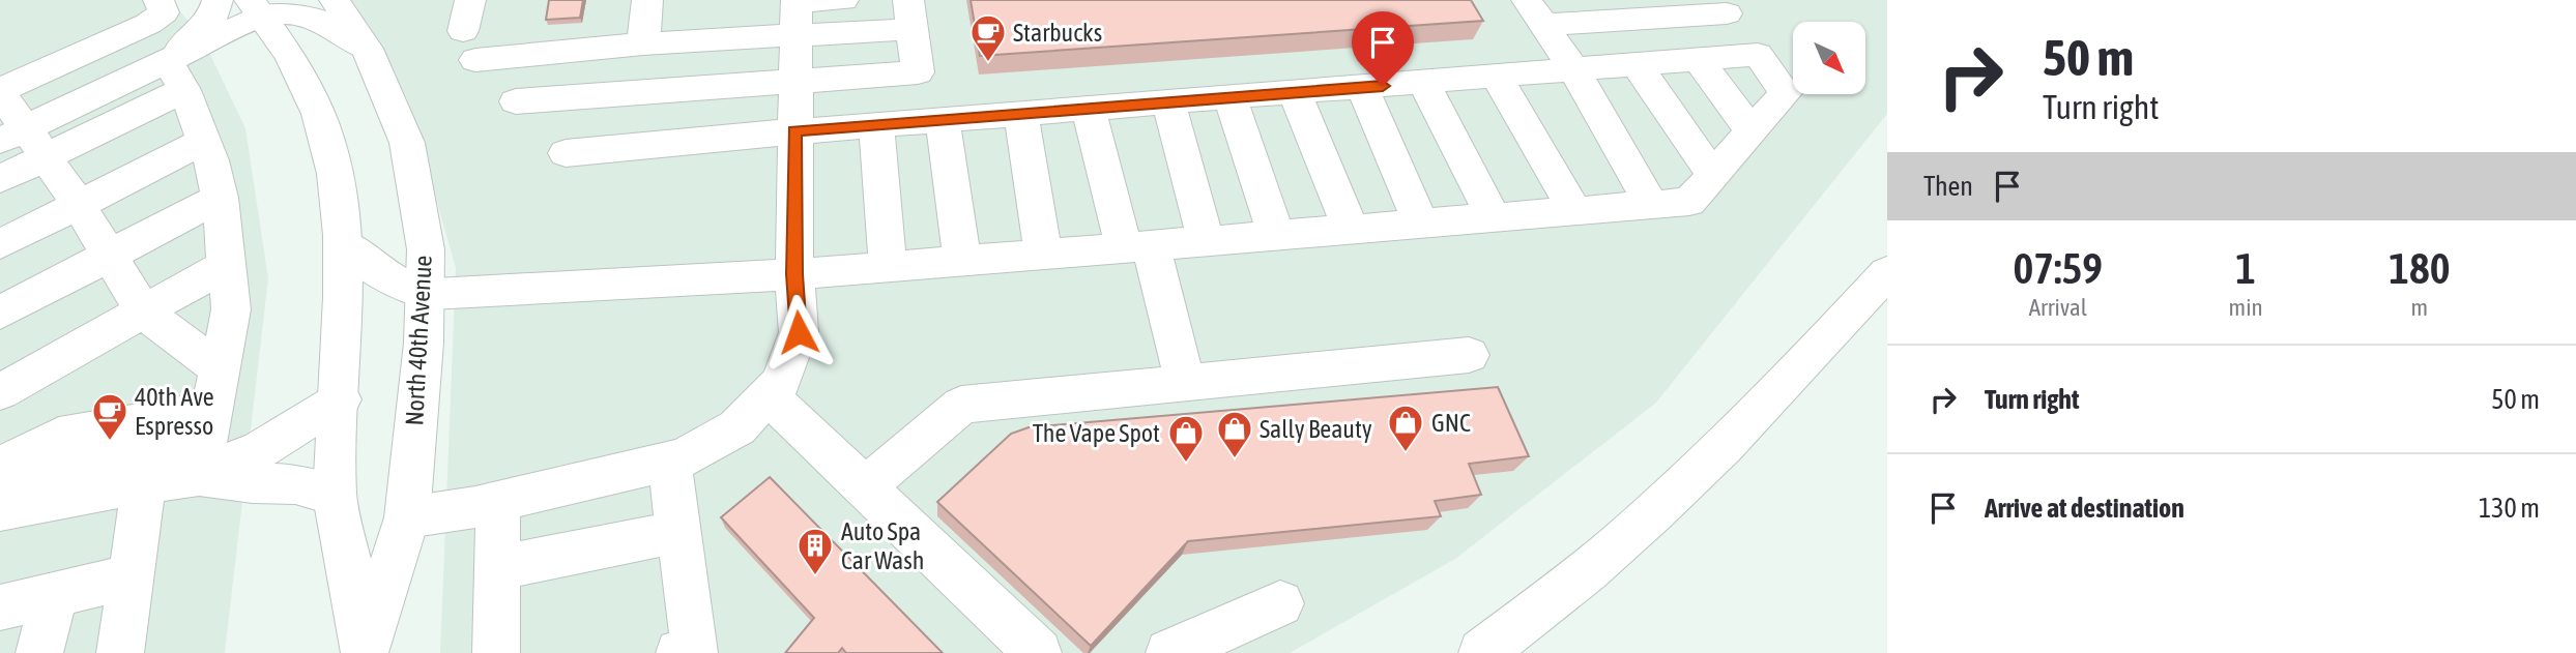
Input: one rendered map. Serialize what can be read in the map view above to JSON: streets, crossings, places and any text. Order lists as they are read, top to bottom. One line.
{"streets":{"main road":["North 40th Avenue"]},"places":{"cafe":["Starbucks","40th Ave Espresso"],"shop":["GNC","Sally Beauty","The Vape Spot"],"building":["Auto Spa Car Wash"]},"north":"bottom right","page":{"turn":["50 m","Turn right"],"then":"Then","eta":["07:59","Arrival","1","min","180","m"],"list":[{"name":"Turn right","value":"50 m"},{"name":"Arrive at destination","value":"130 m"}]}}
